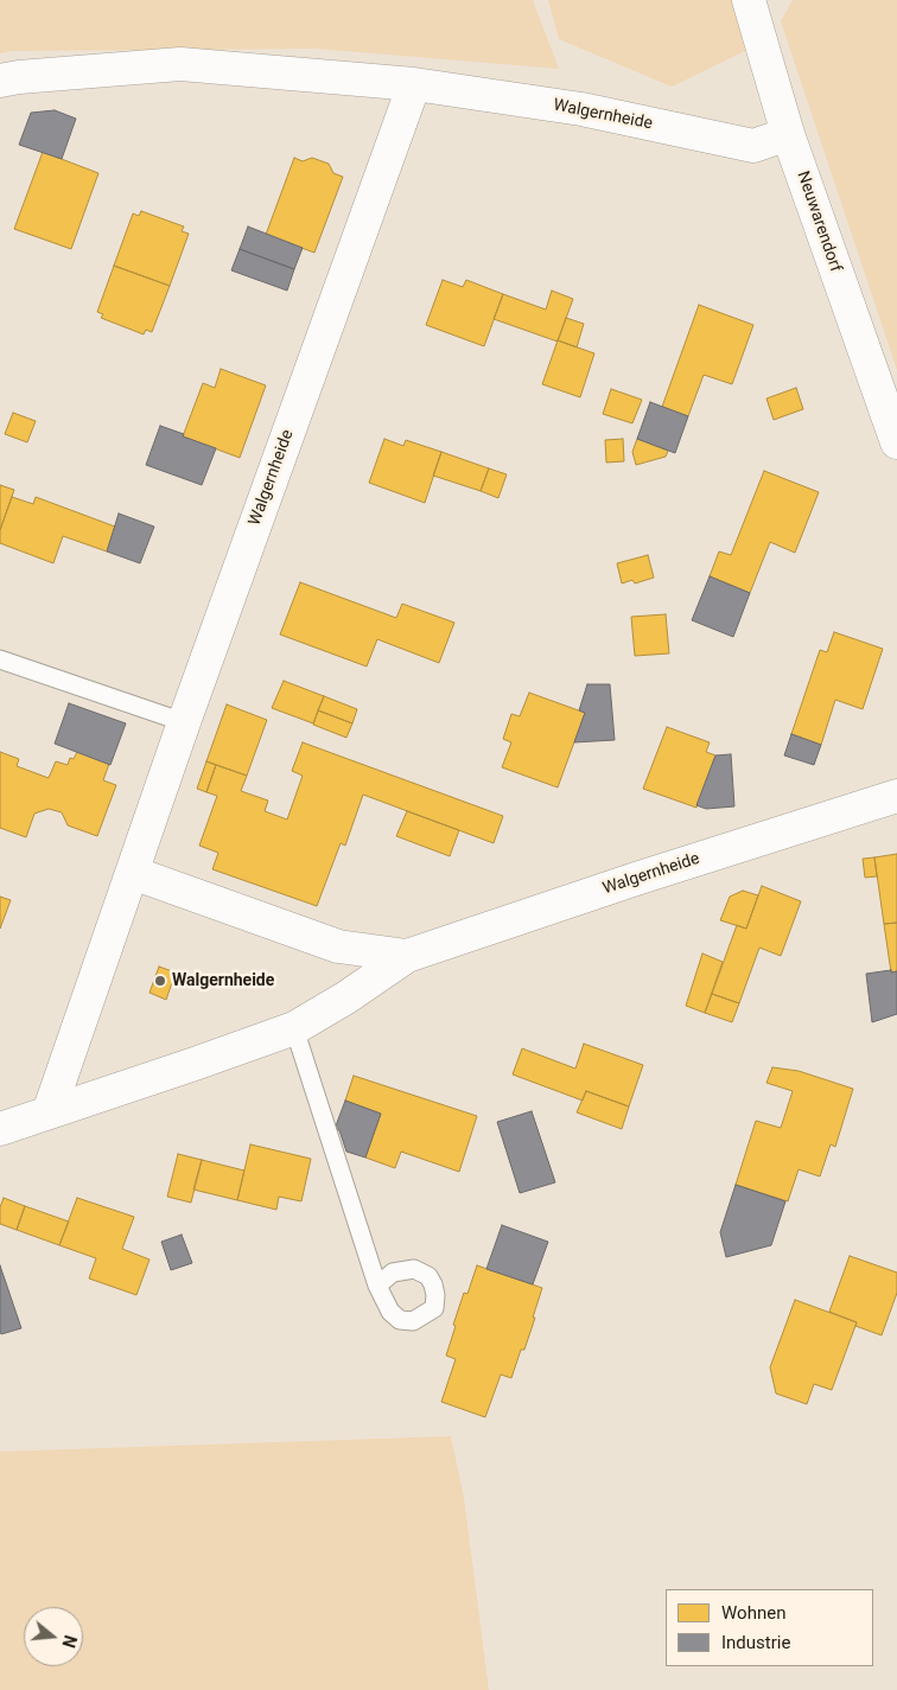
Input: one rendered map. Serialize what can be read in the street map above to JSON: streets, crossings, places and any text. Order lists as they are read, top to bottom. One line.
{"streets":{"street":["Walgernheide","Neuwarendorf"]},"crossings":[["Walgernheide","Neuwarendorf"]],"places":["Walgernheide"],"legend":["Wohnen","Industrie"],"north":"right"}
